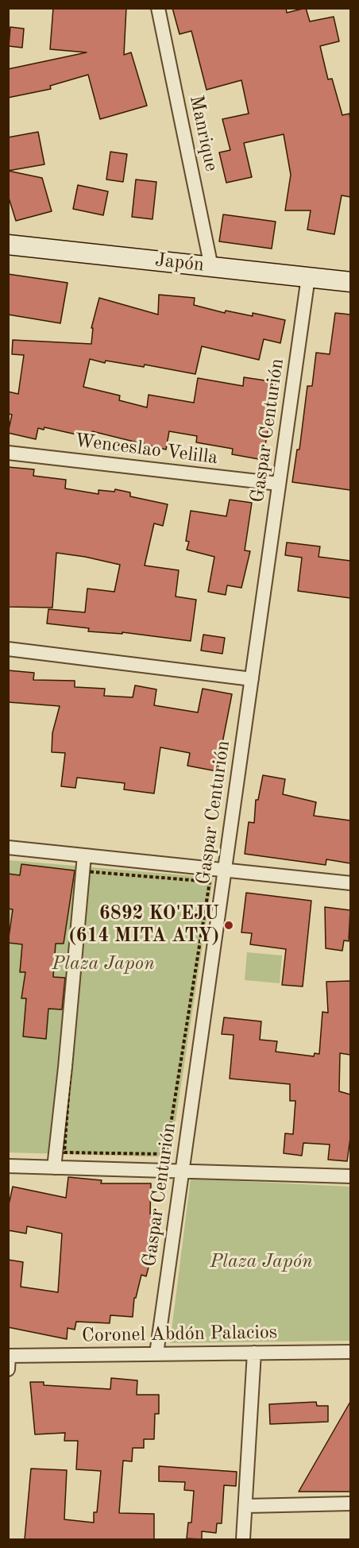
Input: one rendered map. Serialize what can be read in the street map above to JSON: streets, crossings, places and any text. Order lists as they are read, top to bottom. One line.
{"streets":{"street":["Manrique","Japón","Gaspar Centurión","Wenceslao Velilla","Coronel Abdón Palacios"]},"crossings":[["Manrique","Japón"],["Japón","Gaspar Centurión"],["Gaspar Centurión","Wenceslao Velilla"],["Gaspar Centurión","Coronel Abdón Palacios"]],"parks":["Plaza Japon","Plaza Japón"],"places":["6892 KO'EJU (614 MITA ATY)"]}
